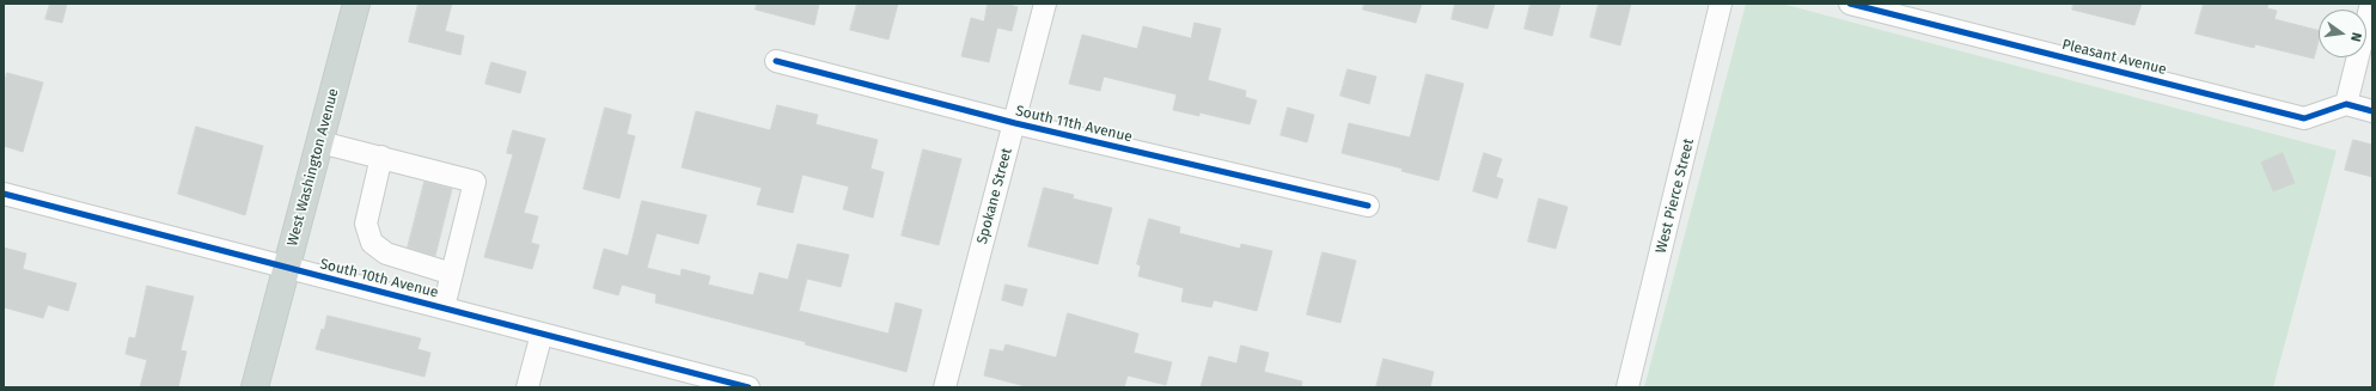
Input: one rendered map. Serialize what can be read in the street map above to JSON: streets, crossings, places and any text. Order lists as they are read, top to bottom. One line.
{"streets":{"main road":["West Washington Avenue"],"street":["Pleasant Avenue","South 11th Avenue","Spokane Street","West Pierce Street","South 10th Avenue"]},"crossings":[["South 11th Avenue","Spokane Street"],["West Washington Avenue","South 10th Avenue"]],"north":"right"}
